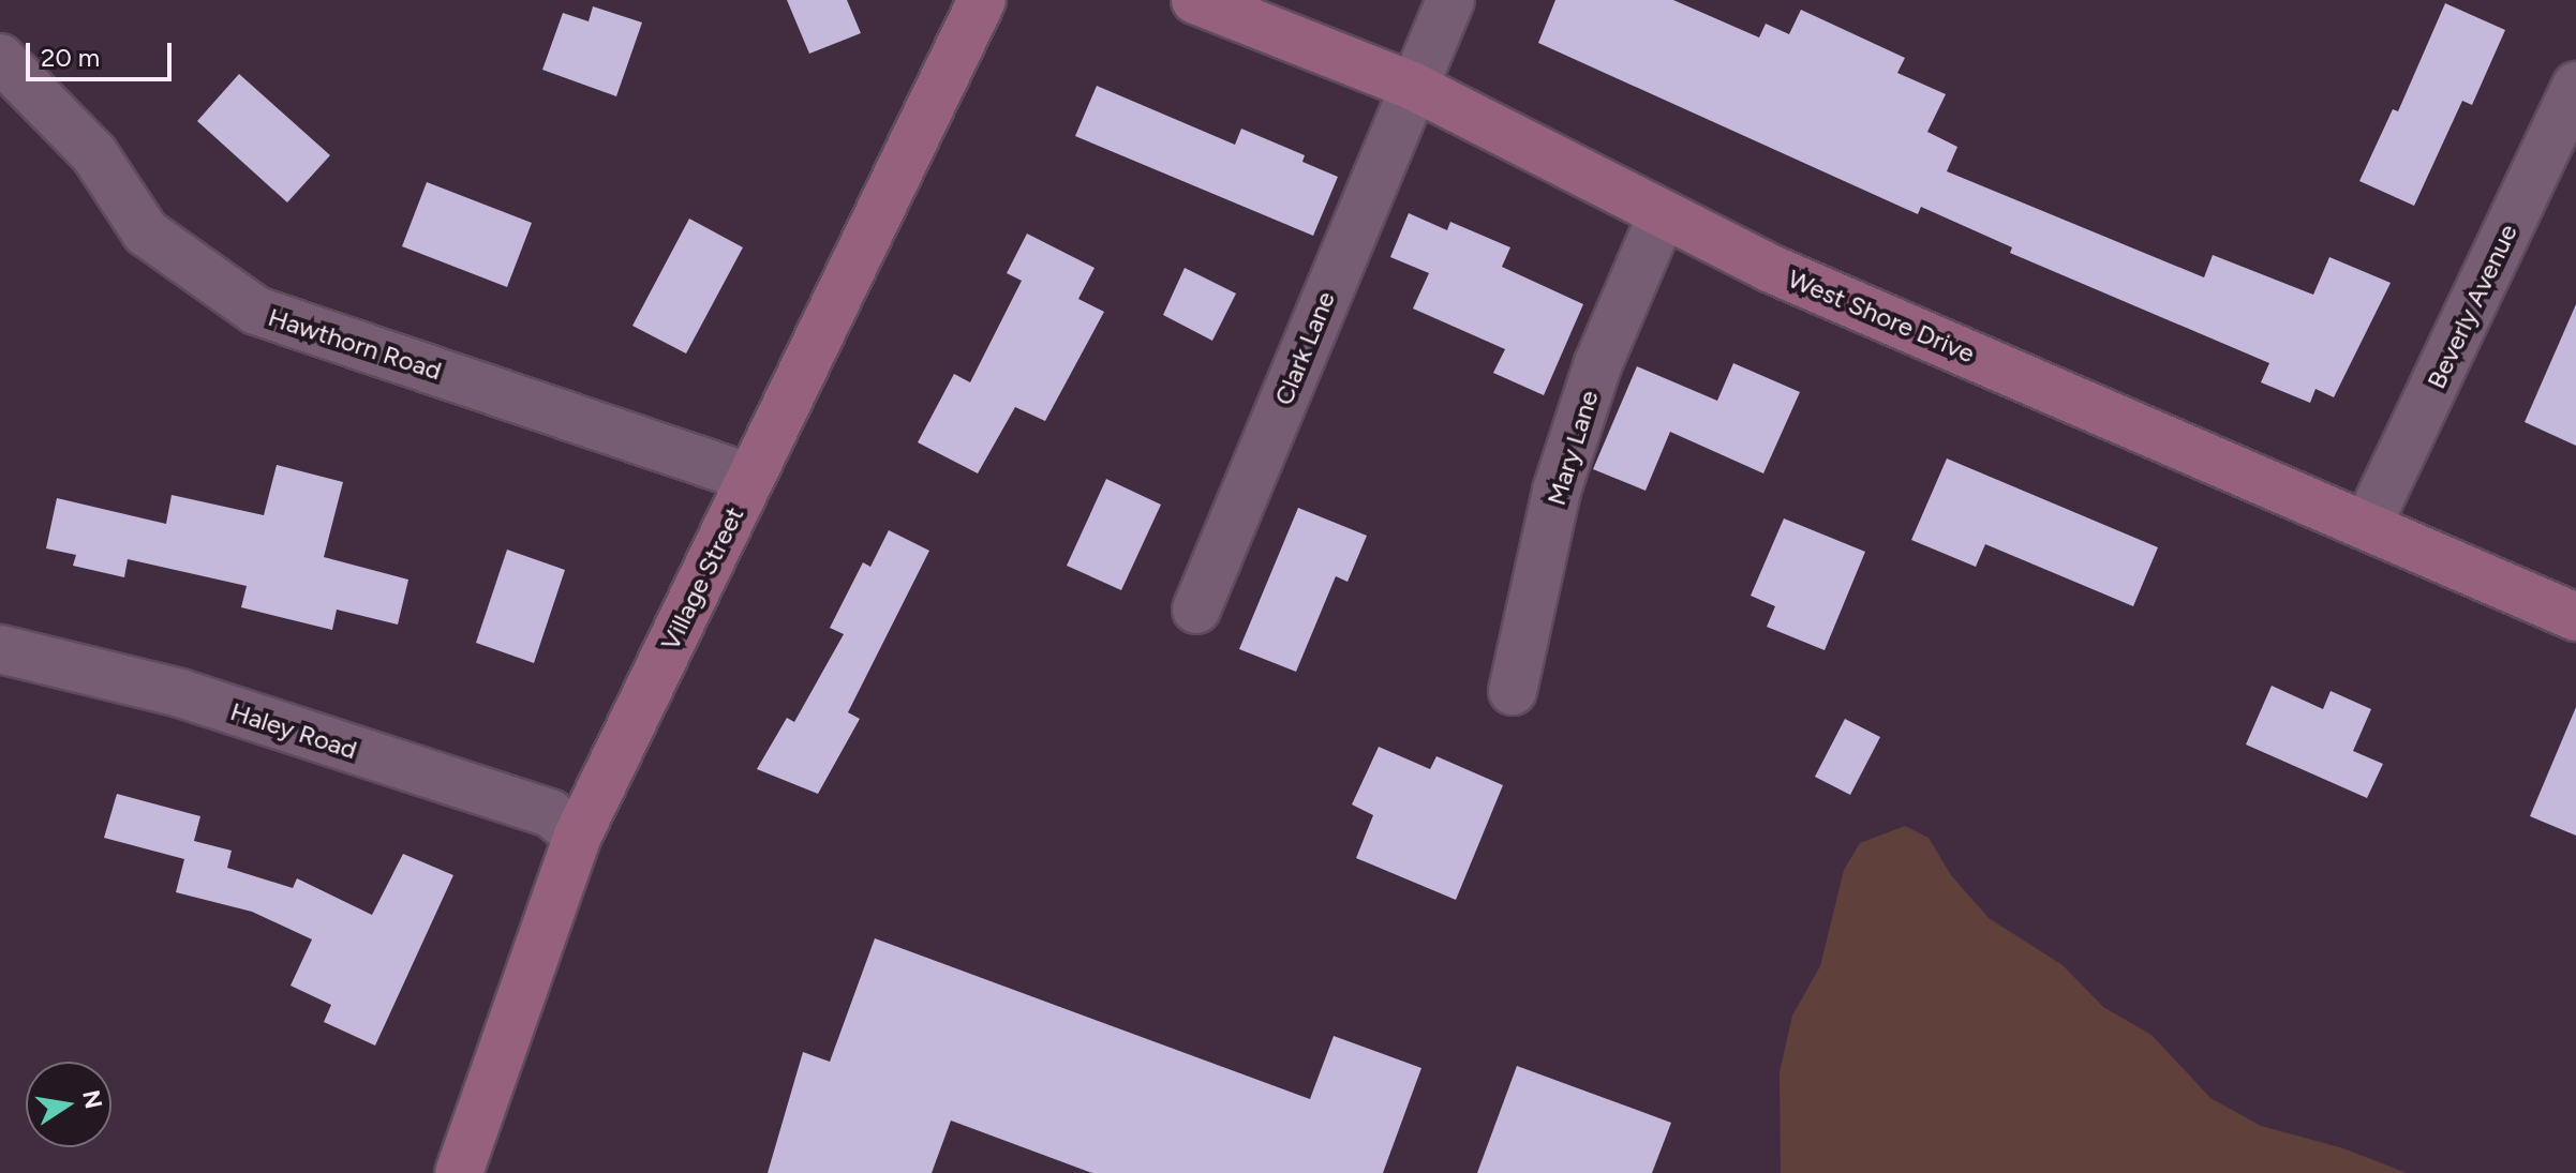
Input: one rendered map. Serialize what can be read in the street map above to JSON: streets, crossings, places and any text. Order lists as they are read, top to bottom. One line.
{"streets":{"main road":["West Shore Drive","Village Street"],"street":["Beverly Avenue","Hawthorn Road","Clark Lane","Mary Lane","Haley Road"]},"crossings":[["Beverly Avenue","West Shore Drive"],["West Shore Drive","Clark Lane"],["West Shore Drive","Mary Lane"],["Hawthorn Road","Village Street"],["Village Street","Haley Road"]],"scale_bar":"20 m","north":"right"}
